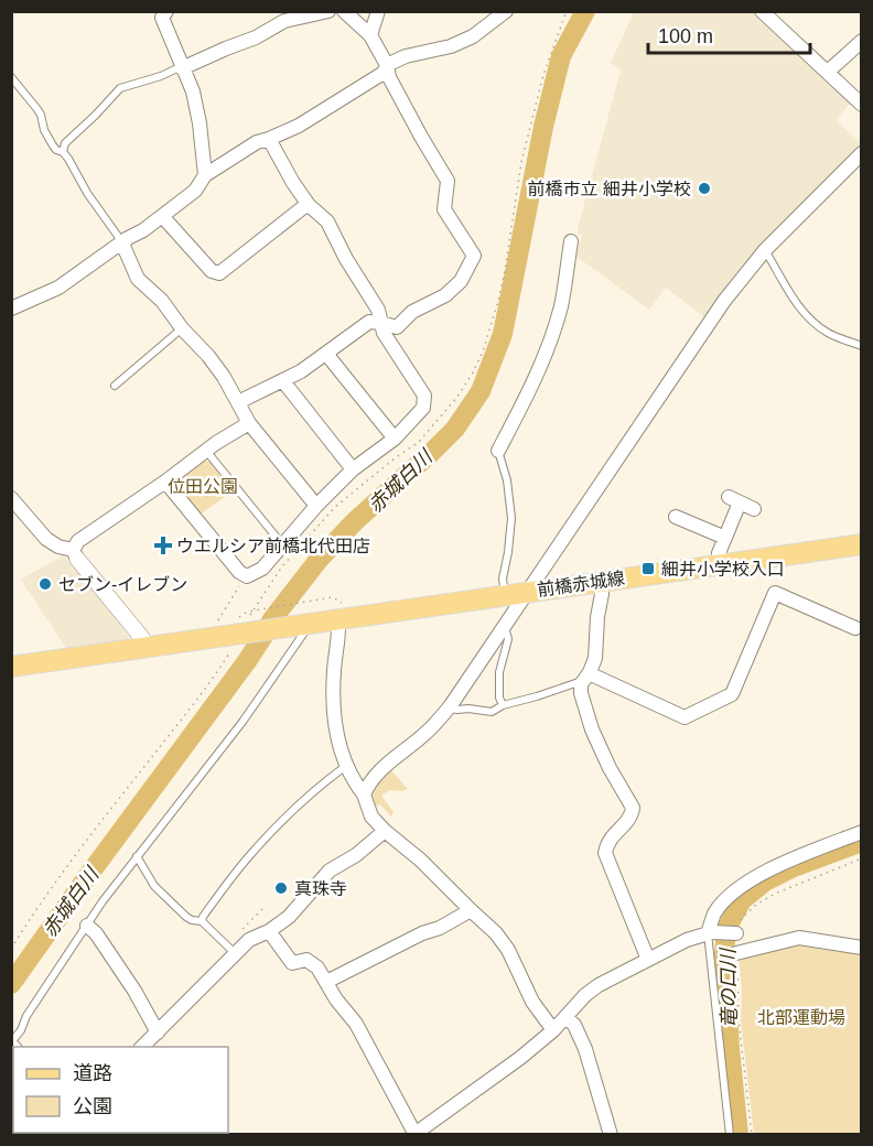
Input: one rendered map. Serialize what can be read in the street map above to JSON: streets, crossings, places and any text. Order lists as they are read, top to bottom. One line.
{"streets":{"main road":["前橋赤城線"]},"water":["赤城白川","竜の口川"],"parks":["位田公園","北部運動場"],"places":{"other":["前橋市立 細井小学校","セブン-イレブン","真珠寺"],"health":["ウエルシア前橋北代田店"],"transit":["細井小学校入口"]},"legend":["道路","公園"],"scale_bar":"100 m"}
